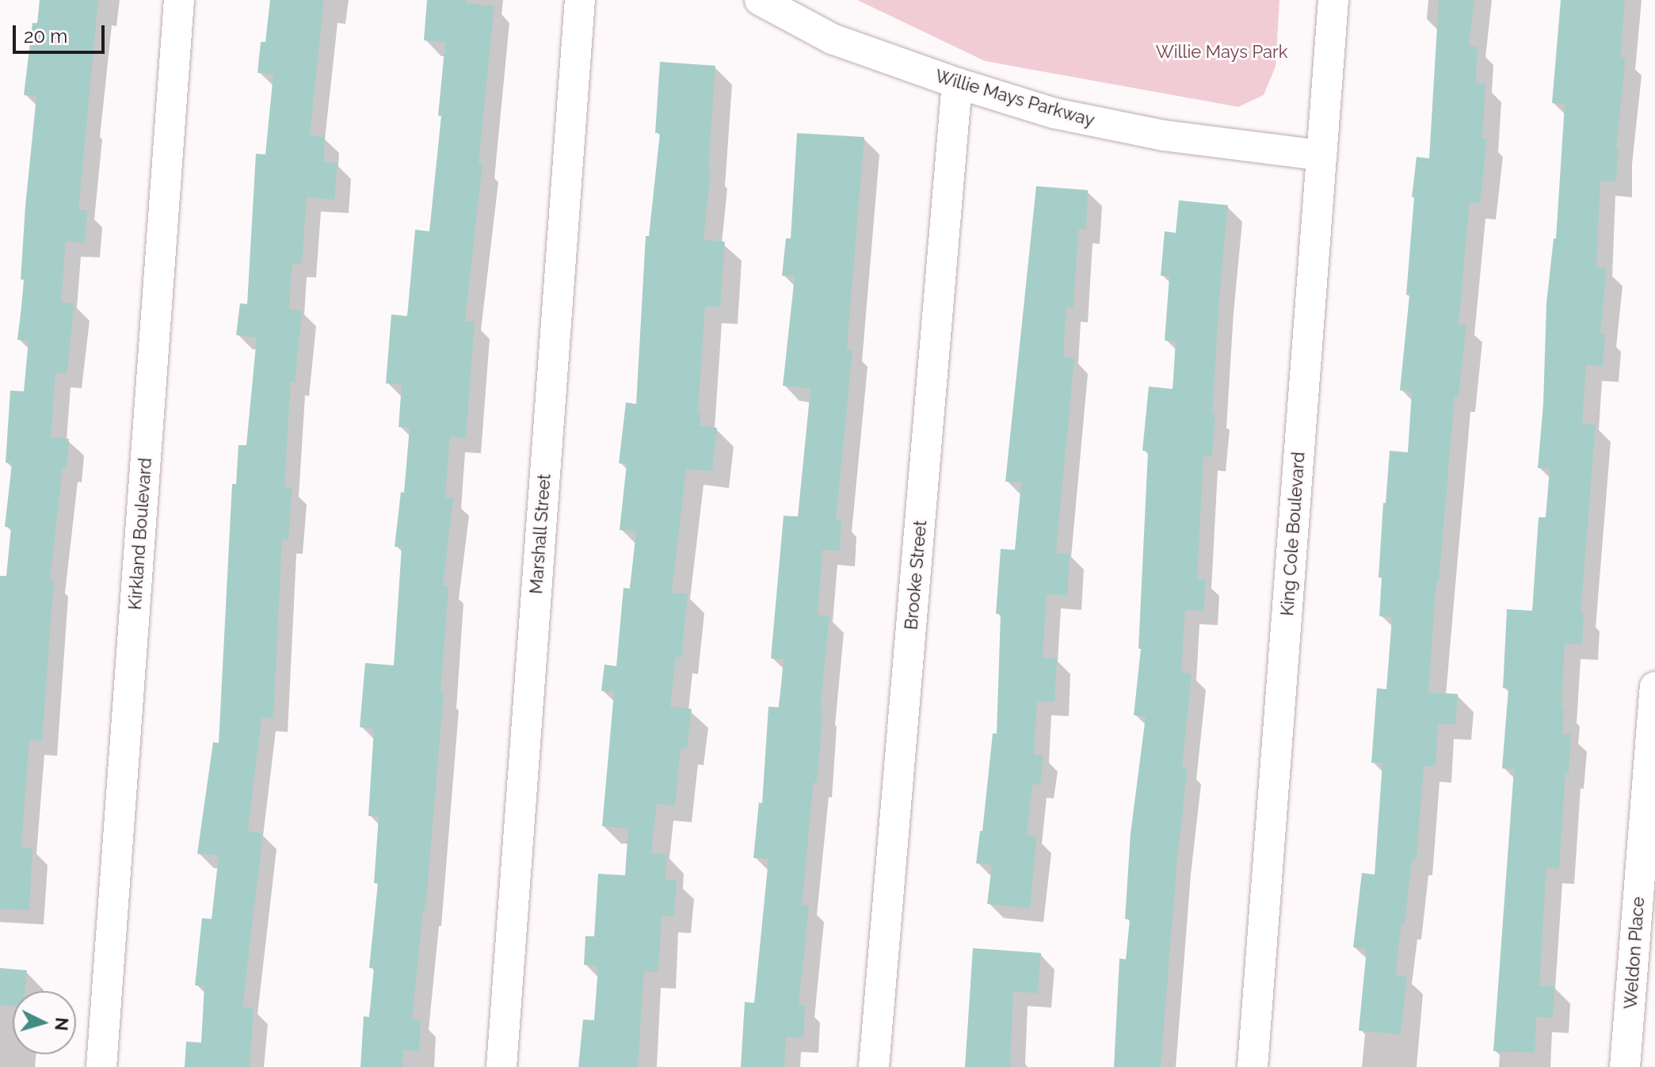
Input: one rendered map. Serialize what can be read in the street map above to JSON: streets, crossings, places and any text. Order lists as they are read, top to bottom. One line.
{"streets":{"street":["Willie Mays Parkway","Kirkland Boulevard","Marshall Street","King Cole Boulevard","Brooke Street","Weldon Place"]},"crossings":[["Willie Mays Parkway","King Cole Boulevard"],["Willie Mays Parkway","Brooke Street"]],"parks":["Willie Mays Park"],"scale_bar":"20 m","north":"right"}
